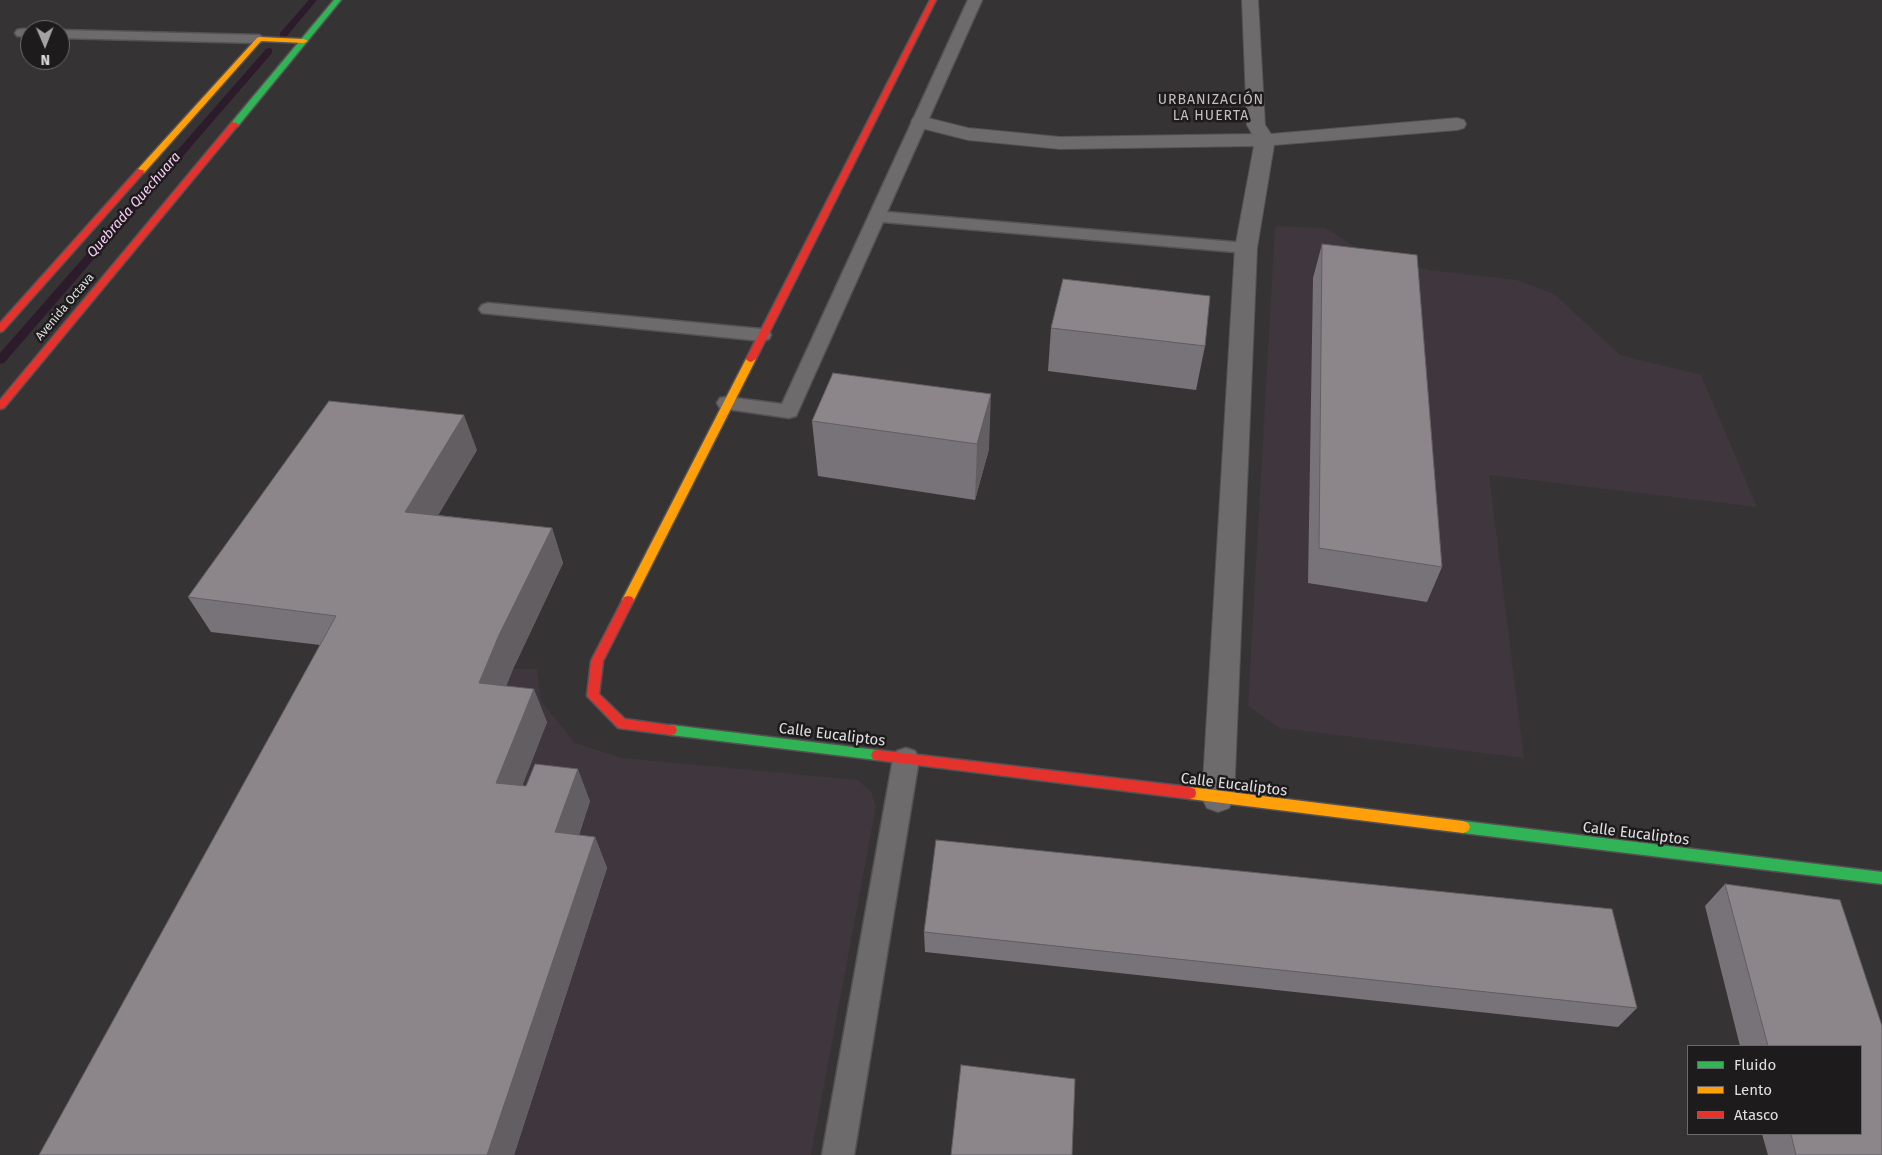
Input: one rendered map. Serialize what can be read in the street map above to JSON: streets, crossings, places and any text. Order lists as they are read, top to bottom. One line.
{"streets":{"street":["Avenida Octava","Calle Eucaliptos"]},"districts":["URBANIZACIÓN LA HUERTA"],"water":["Quebrada Quechuara"],"legend":["Fluido","Lento","Atasco"],"north":"bottom"}
